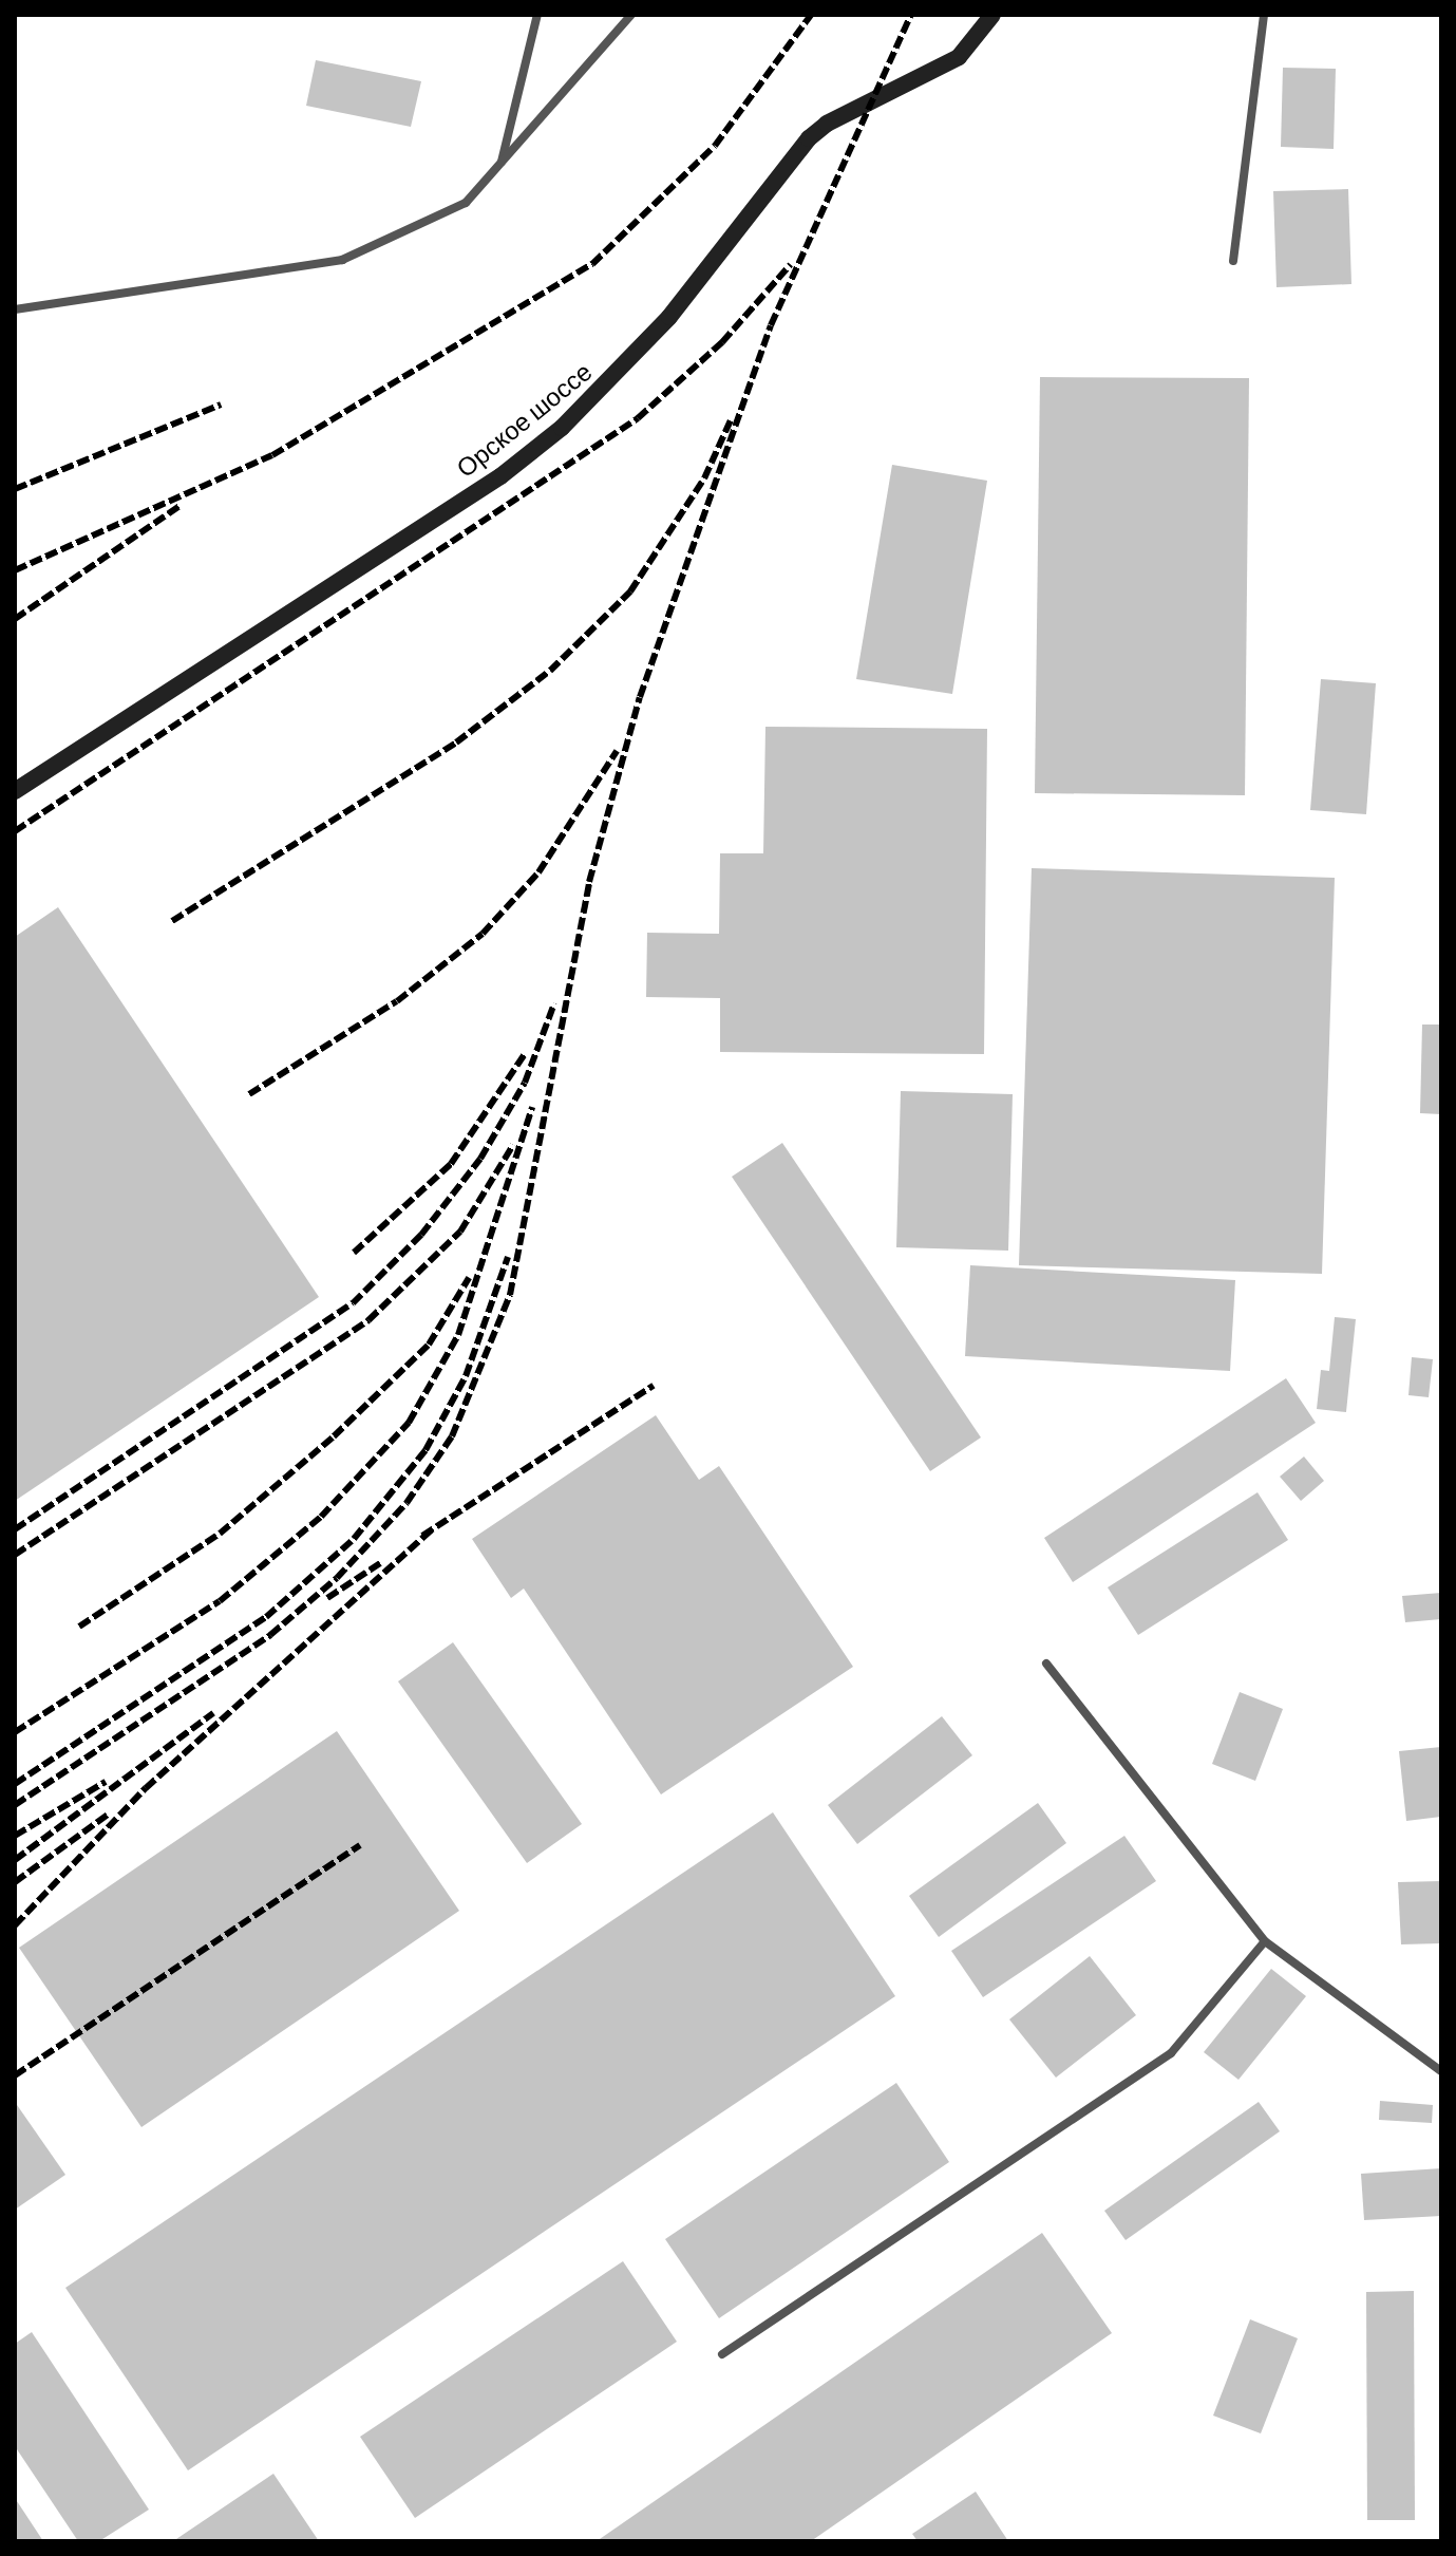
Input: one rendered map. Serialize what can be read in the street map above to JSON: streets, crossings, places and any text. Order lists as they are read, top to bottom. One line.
{"streets":{"street":["Орское шоссе"]}}
